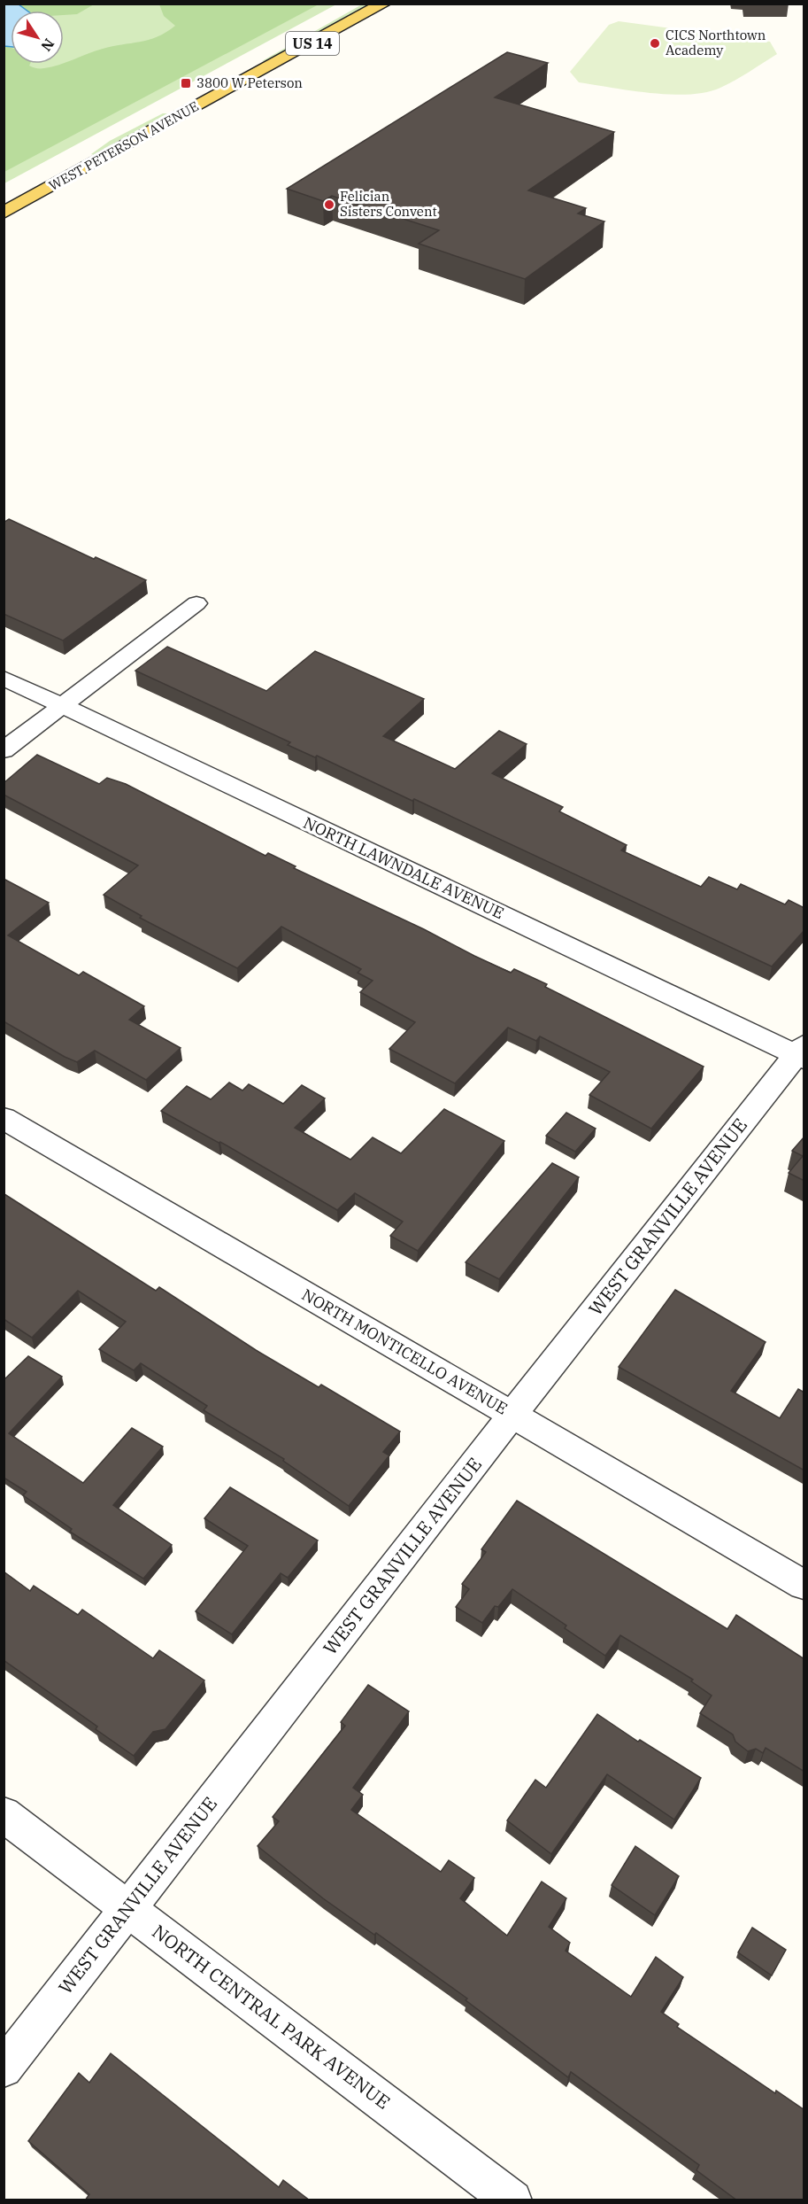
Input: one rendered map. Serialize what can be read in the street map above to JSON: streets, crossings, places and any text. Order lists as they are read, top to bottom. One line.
{"streets":{"main road":["US 14","WEST PETERSON AVENUE"],"street":["NORTH LAWNDALE AVENUE","WEST GRANVILLE AVENUE","NORTH MONTICELLO AVENUE","NORTH CENTRAL PARK AVENUE"]},"crossings":[["NORTH LAWNDALE AVENUE","WEST GRANVILLE AVENUE"],["WEST GRANVILLE AVENUE","NORTH MONTICELLO AVENUE"],["WEST GRANVILLE AVENUE","NORTH CENTRAL PARK AVENUE"]],"places":{"other":["CICS Northtown Academy","Felician Sisters Convent"],"transit":["3800 W Peterson"]},"north":"bottom right"}
